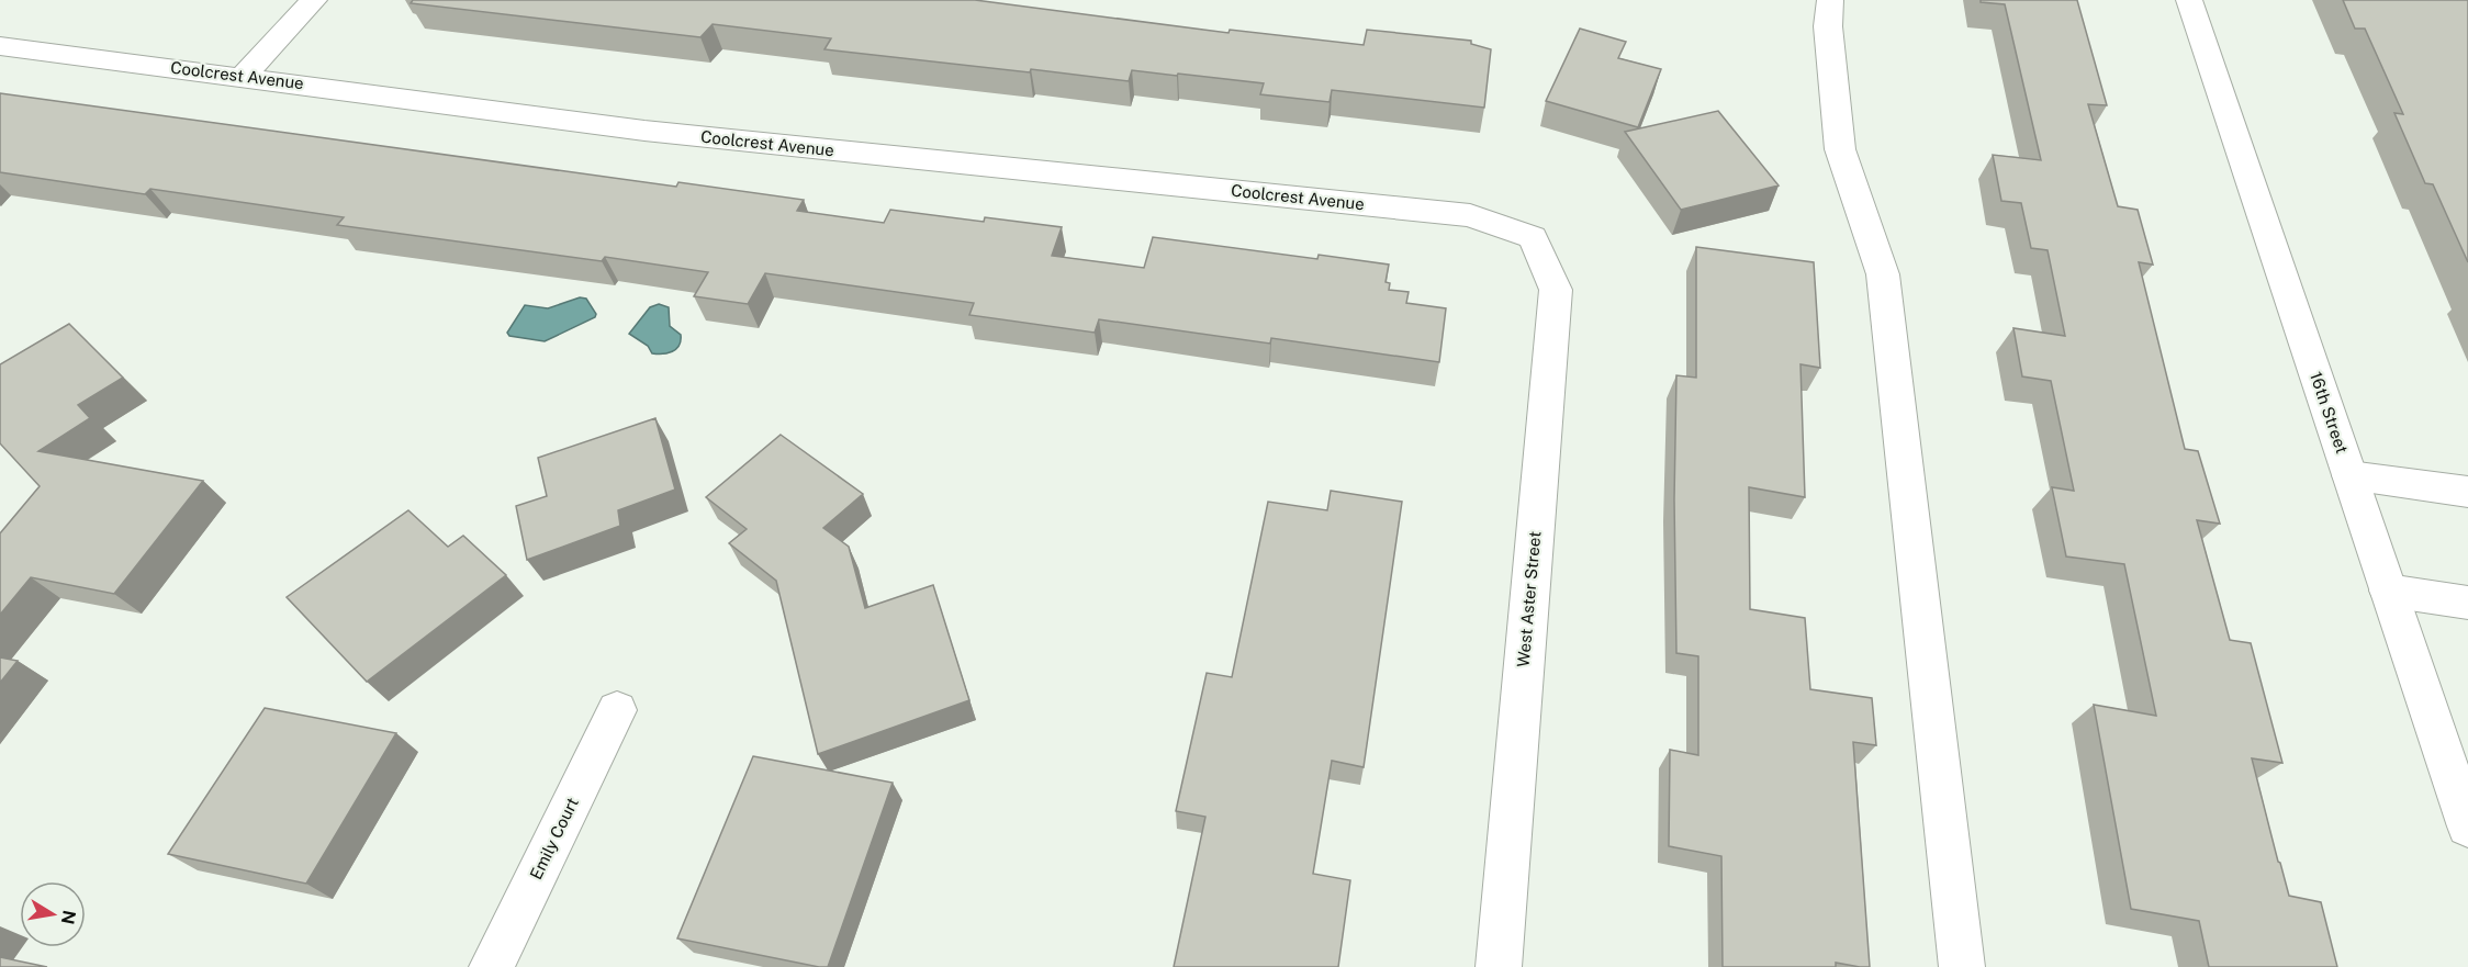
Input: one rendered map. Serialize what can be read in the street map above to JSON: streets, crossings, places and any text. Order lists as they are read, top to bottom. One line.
{"streets":{"street":["Coolcrest Avenue","16th Street","West Aster Street","Emily Court"]},"crossings":[["Coolcrest Avenue","West Aster Street"]],"north":"right"}
